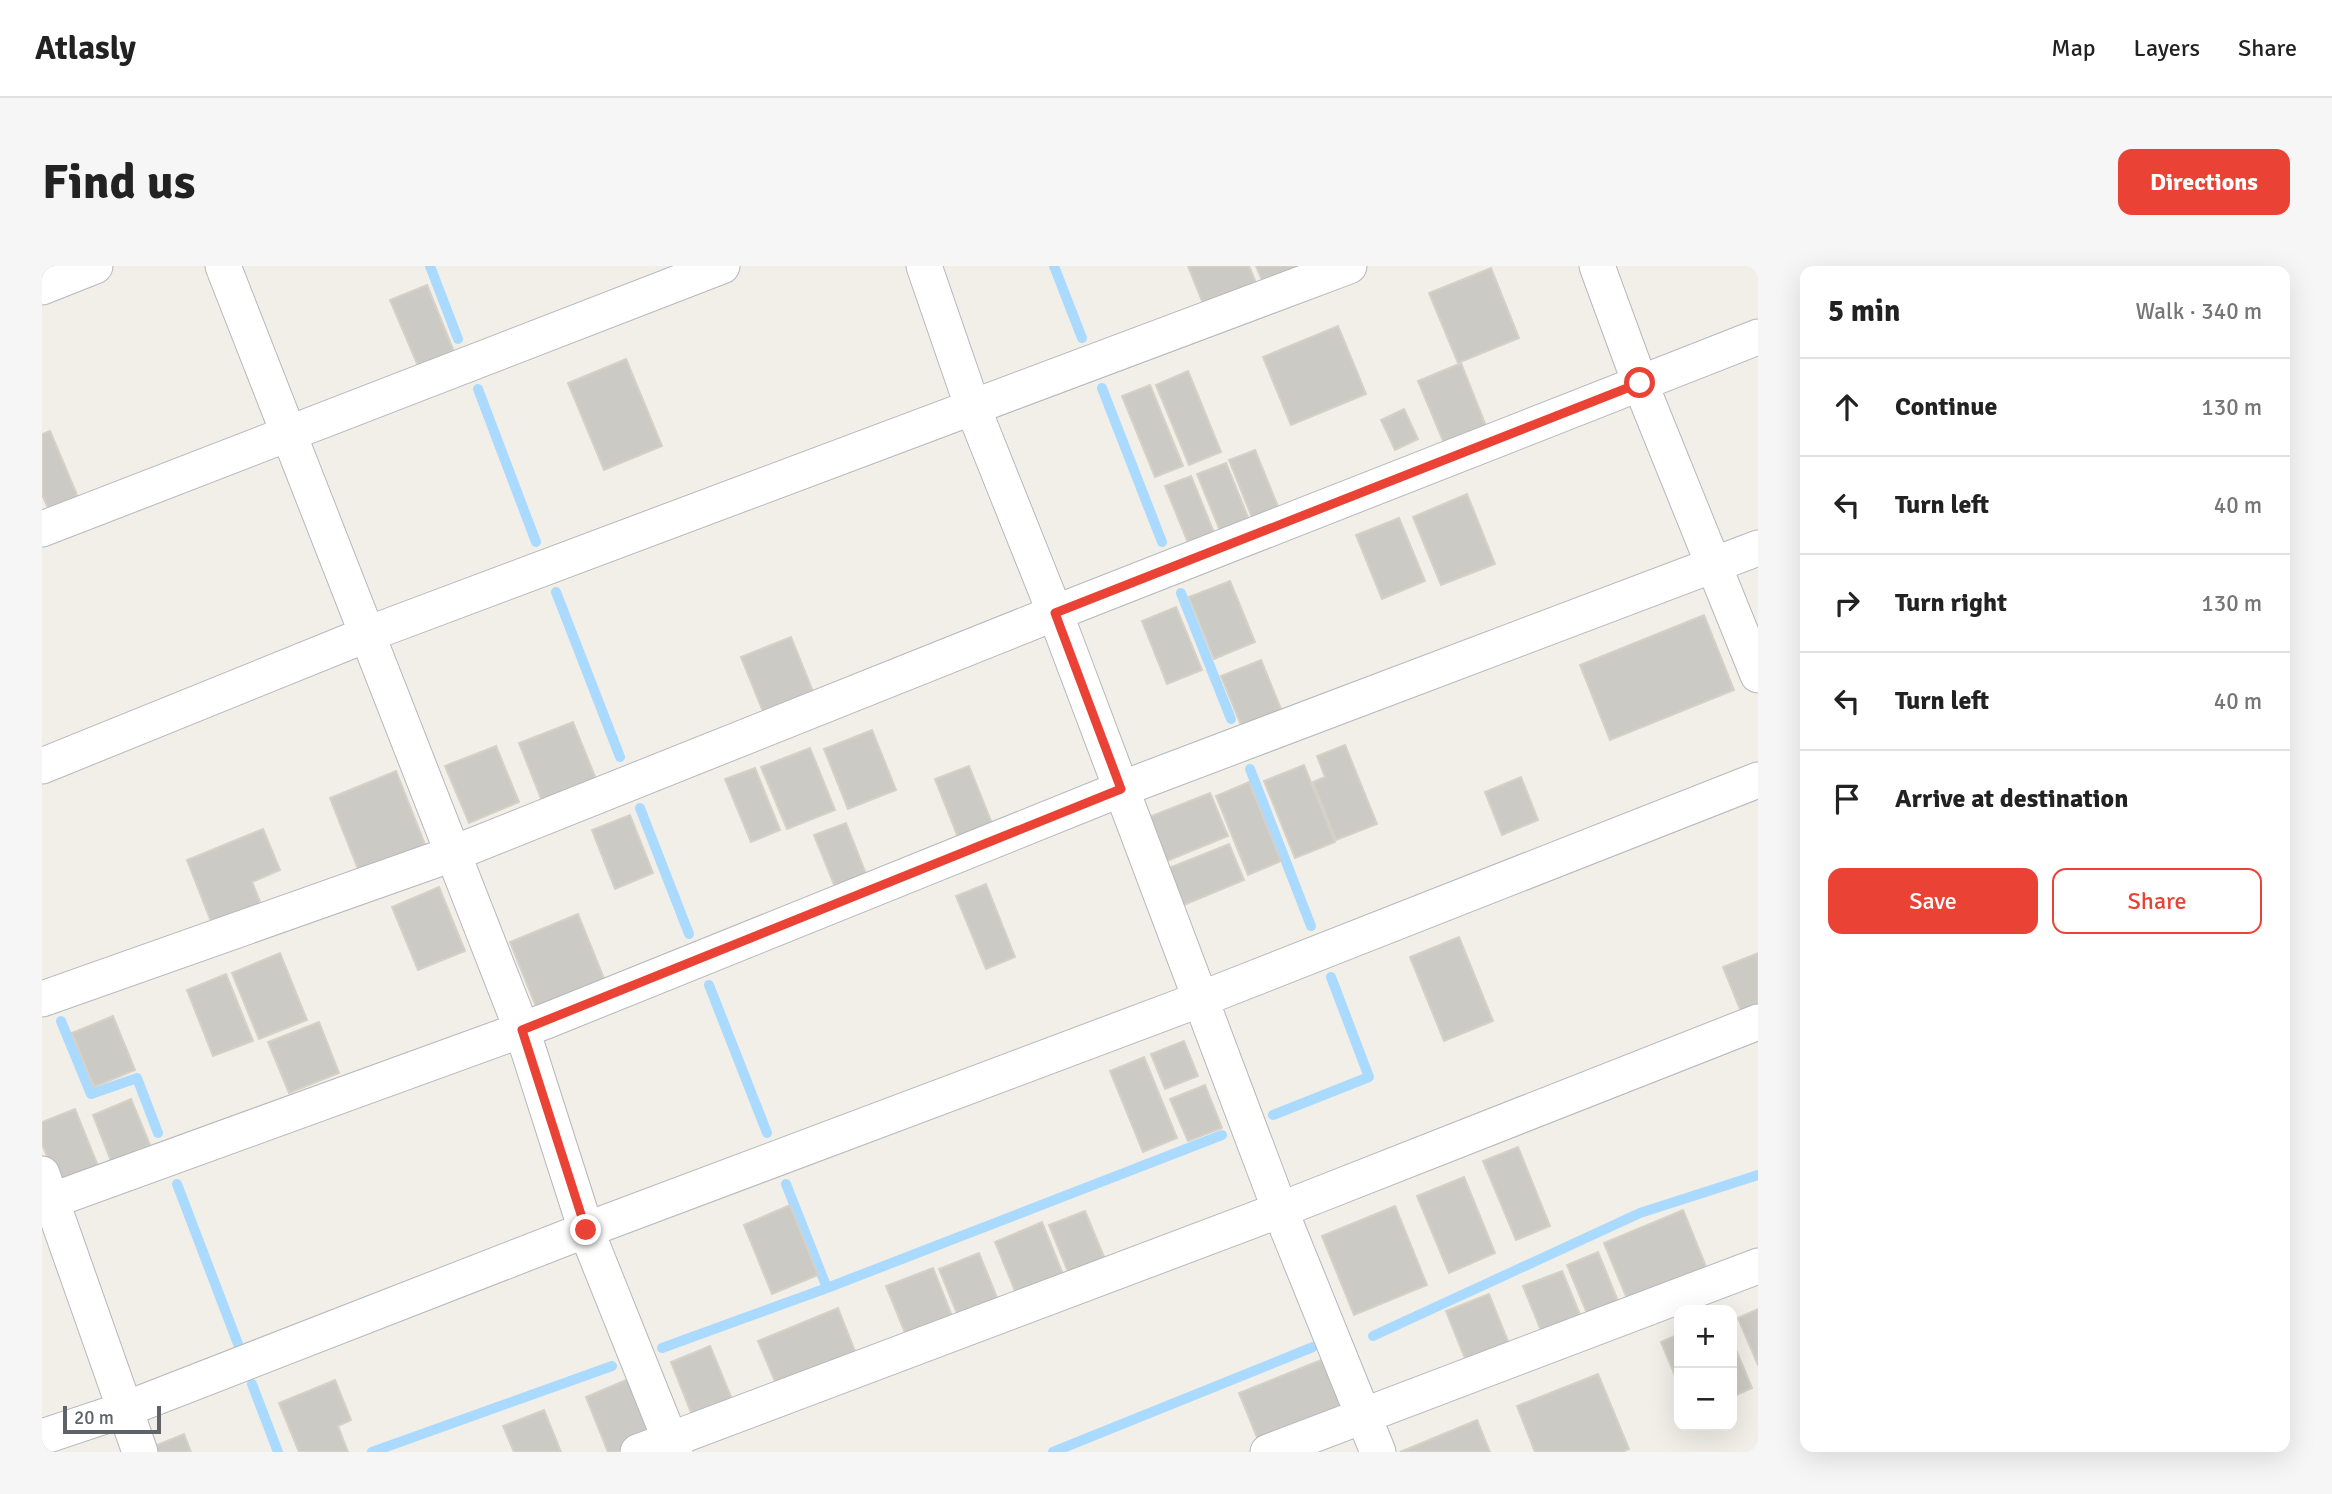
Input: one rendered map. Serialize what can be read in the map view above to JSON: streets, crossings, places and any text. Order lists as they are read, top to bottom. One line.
{"scale_bar":"20 m","page":{"header":"Atlasly","nav":["Map","Layers","Share"],"buttons":["Directions",["Save","Share"]],"title":"Find us","heading":["5 min","Walk · 340 m"],"list":[["Continue","130 m"],["Turn left","40 m"],["Turn right","130 m"],["Turn left","40 m"],"Arrive at destination"],"map_buttons":["+","−"],"scale":"20 m"}}
